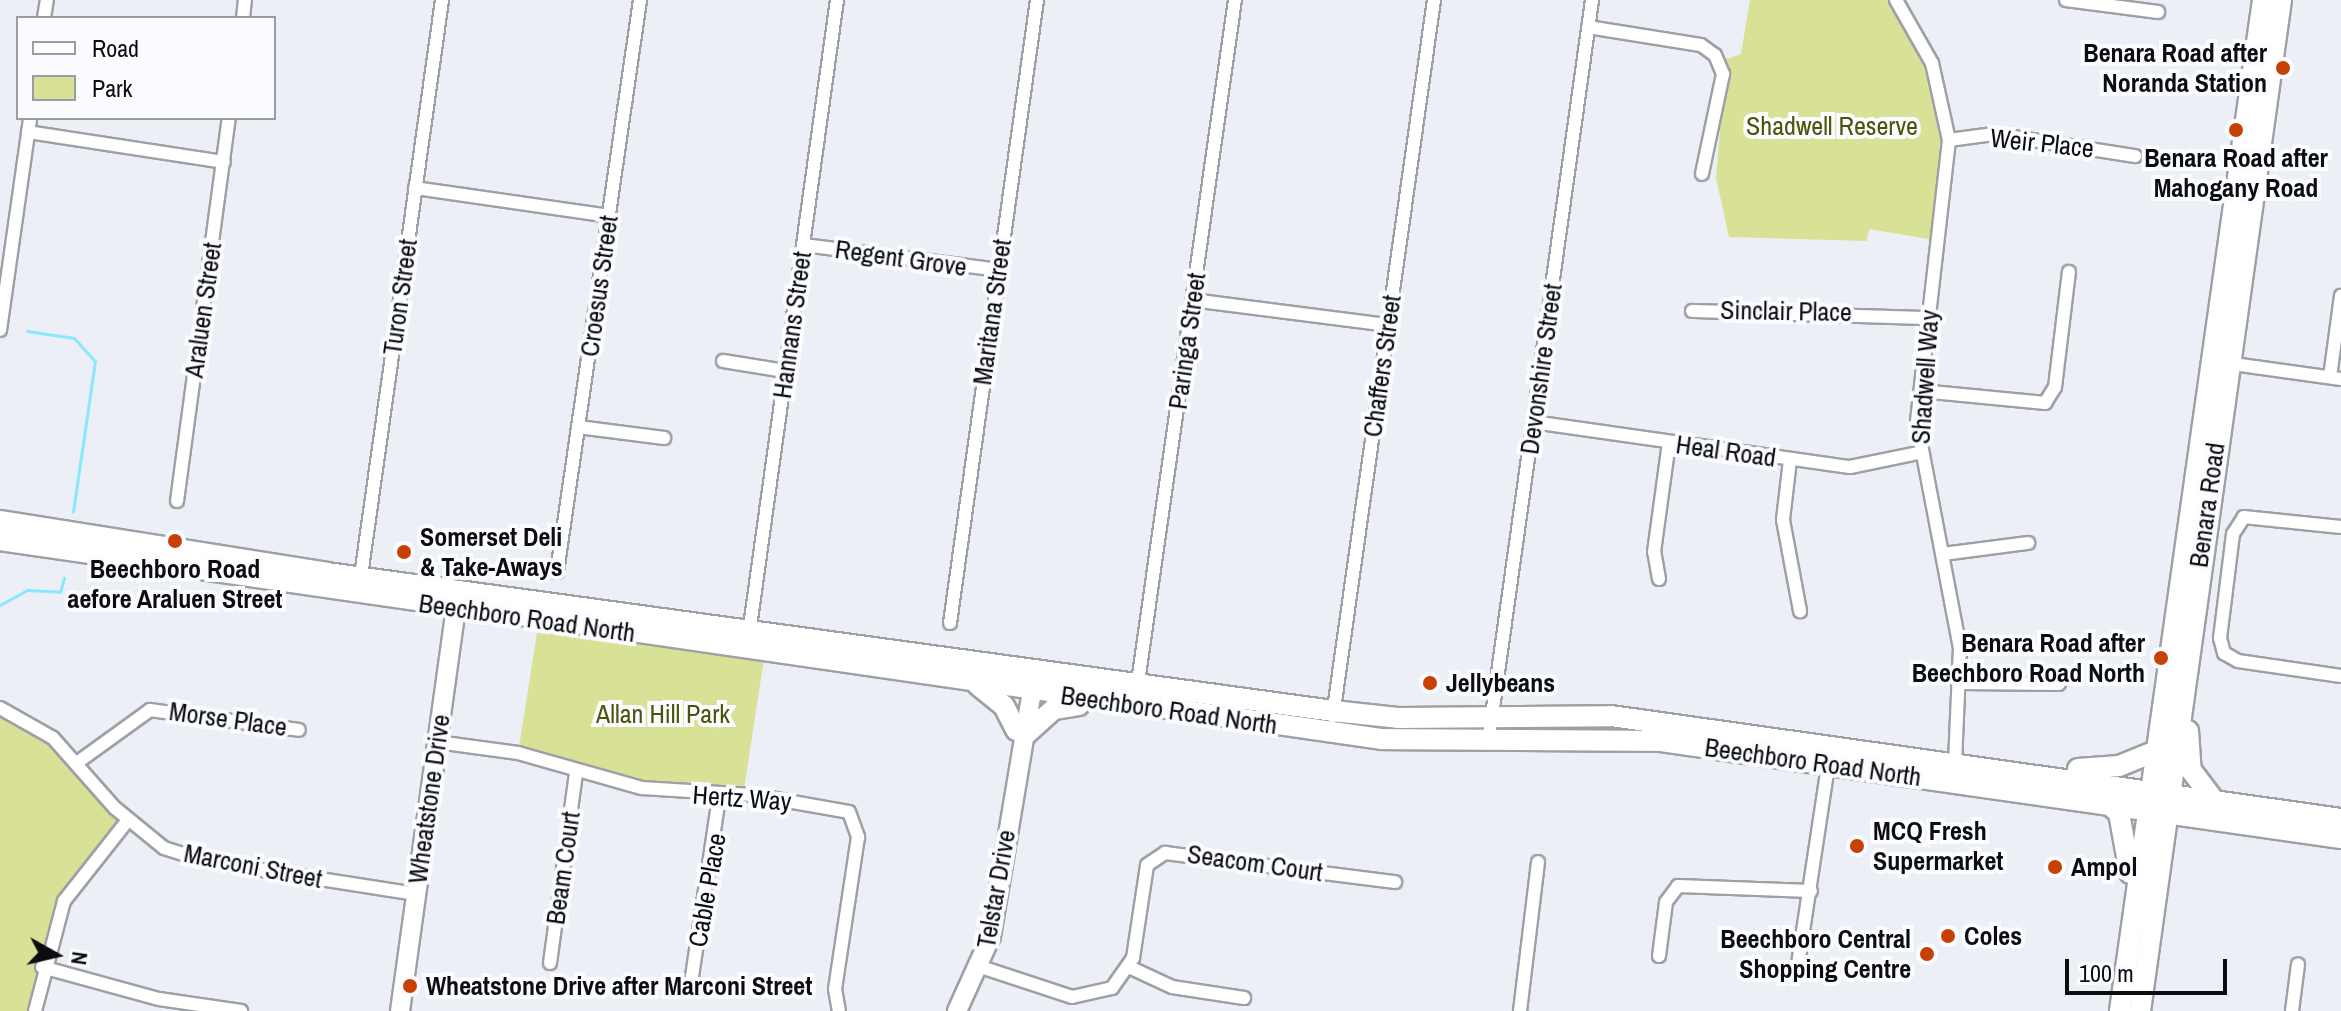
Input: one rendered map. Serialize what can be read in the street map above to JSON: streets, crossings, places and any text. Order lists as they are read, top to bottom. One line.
{"streets":{"main road":["Benara Road","Beechboro Road North"],"street":["Weir Place","Regent Grove","Croesus Street","Turon Street","Araluen Street","Sinclair Place","Maritana Street","Hannans Street","Paringa Street","Chaffers Street","Devonshire Street","Shadwell Way","Heal Road","Morse Place","Hertz Way","Wheatstone Drive","Seacom Court","Marconi Street","Beam Court","Telstar Drive","Cable Place"]},"crossings":[["Weir Place","Shadwell Way"],["Regent Grove","Maritana Street"],["Regent Grove","Hannans Street"],["Turon Street","Beechboro Road North"],["Sinclair Place","Shadwell Way"],["Hannans Street","Beechboro Road North"],["Paringa Street","Beechboro Road North"],["Chaffers Street","Beechboro Road North"],["Devonshire Street","Heal Road"],["Devonshire Street","Beechboro Road North"],["Shadwell Way","Heal Road"],["Shadwell Way","Beechboro Road North"],["Benara Road","Beechboro Road North"],["Beechboro Road North","Wheatstone Drive"],["Beechboro Road North","Telstar Drive"],["Morse Place","Marconi Street"],["Hertz Way","Wheatstone Drive"],["Hertz Way","Beam Court"],["Hertz Way","Cable Place"],["Wheatstone Drive","Marconi Street"]],"parks":["Shadwell Reserve","Allan Hill Park"],"places":["Benara Road after Noranda Station","Benara Road after Mahogany Road","Beechboro Road aefore Araluen Street","Somerset Deli & Take-Aways","Benara Road after Beechboro Road North","Jellybeans","MCQ Fresh Supermarket","Ampol","Coles","Beechboro Central Shopping Centre","Wheatstone Drive after Marconi Street"],"legend":["Road","Park"],"scale_bar":"100 m","north":"right"}
